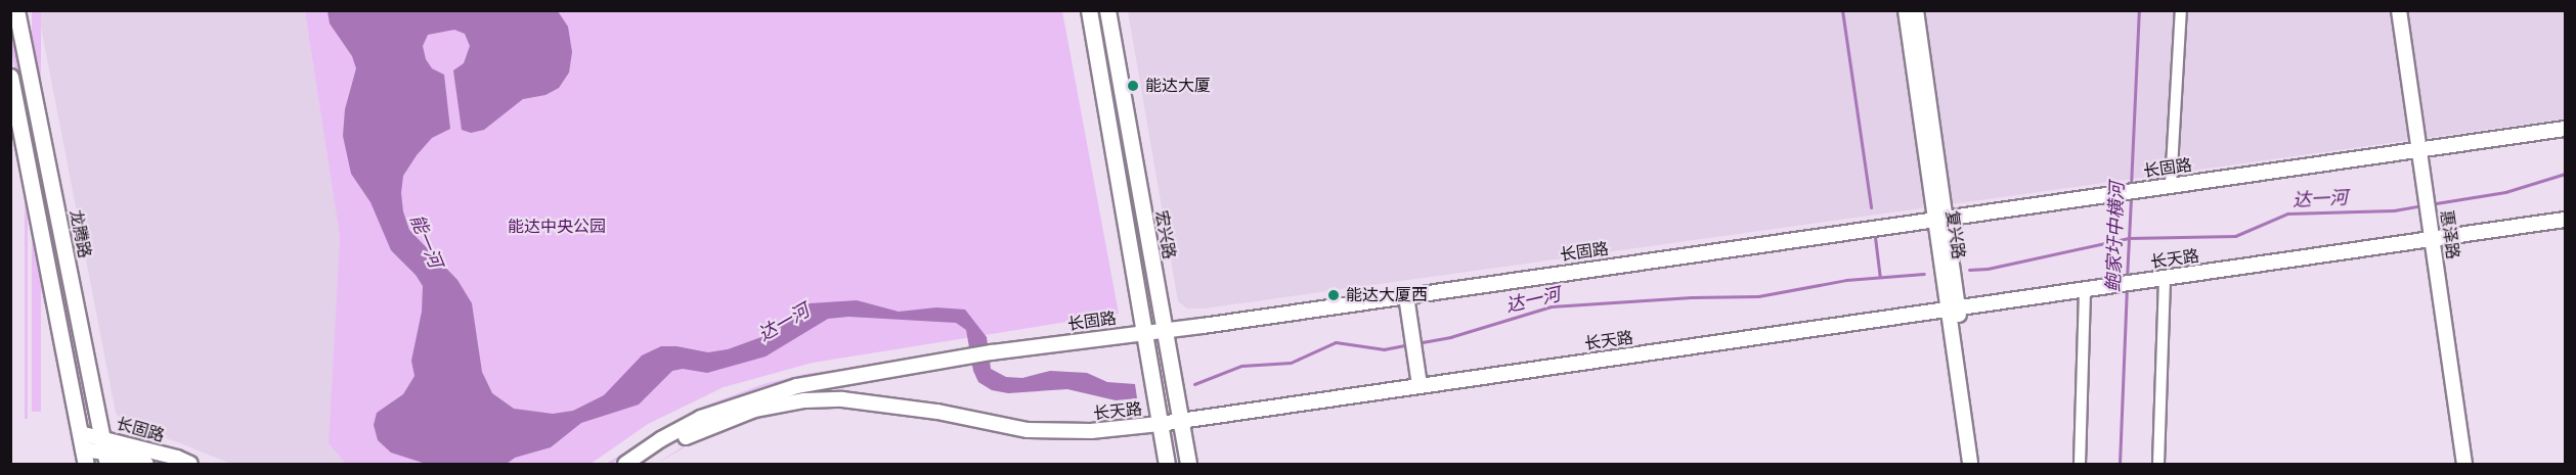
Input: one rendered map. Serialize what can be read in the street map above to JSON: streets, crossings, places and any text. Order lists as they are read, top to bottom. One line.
{"streets":{"main road":["龙腾路","宏兴路"],"street":["长固路","复兴路","惠泽路","长天路"]},"crossings":[["长固路","龙腾路"],["长固路","宏兴路"],["长固路","复兴路"],["长固路","惠泽路"],["宏兴路","长天路"],["复兴路","长天路"],["惠泽路","长天路"]],"water":["达一河","鲍家圩中横河","能一河"],"parks":["能达中央公园"],"places":["能达大厦","能达大厦西"]}
